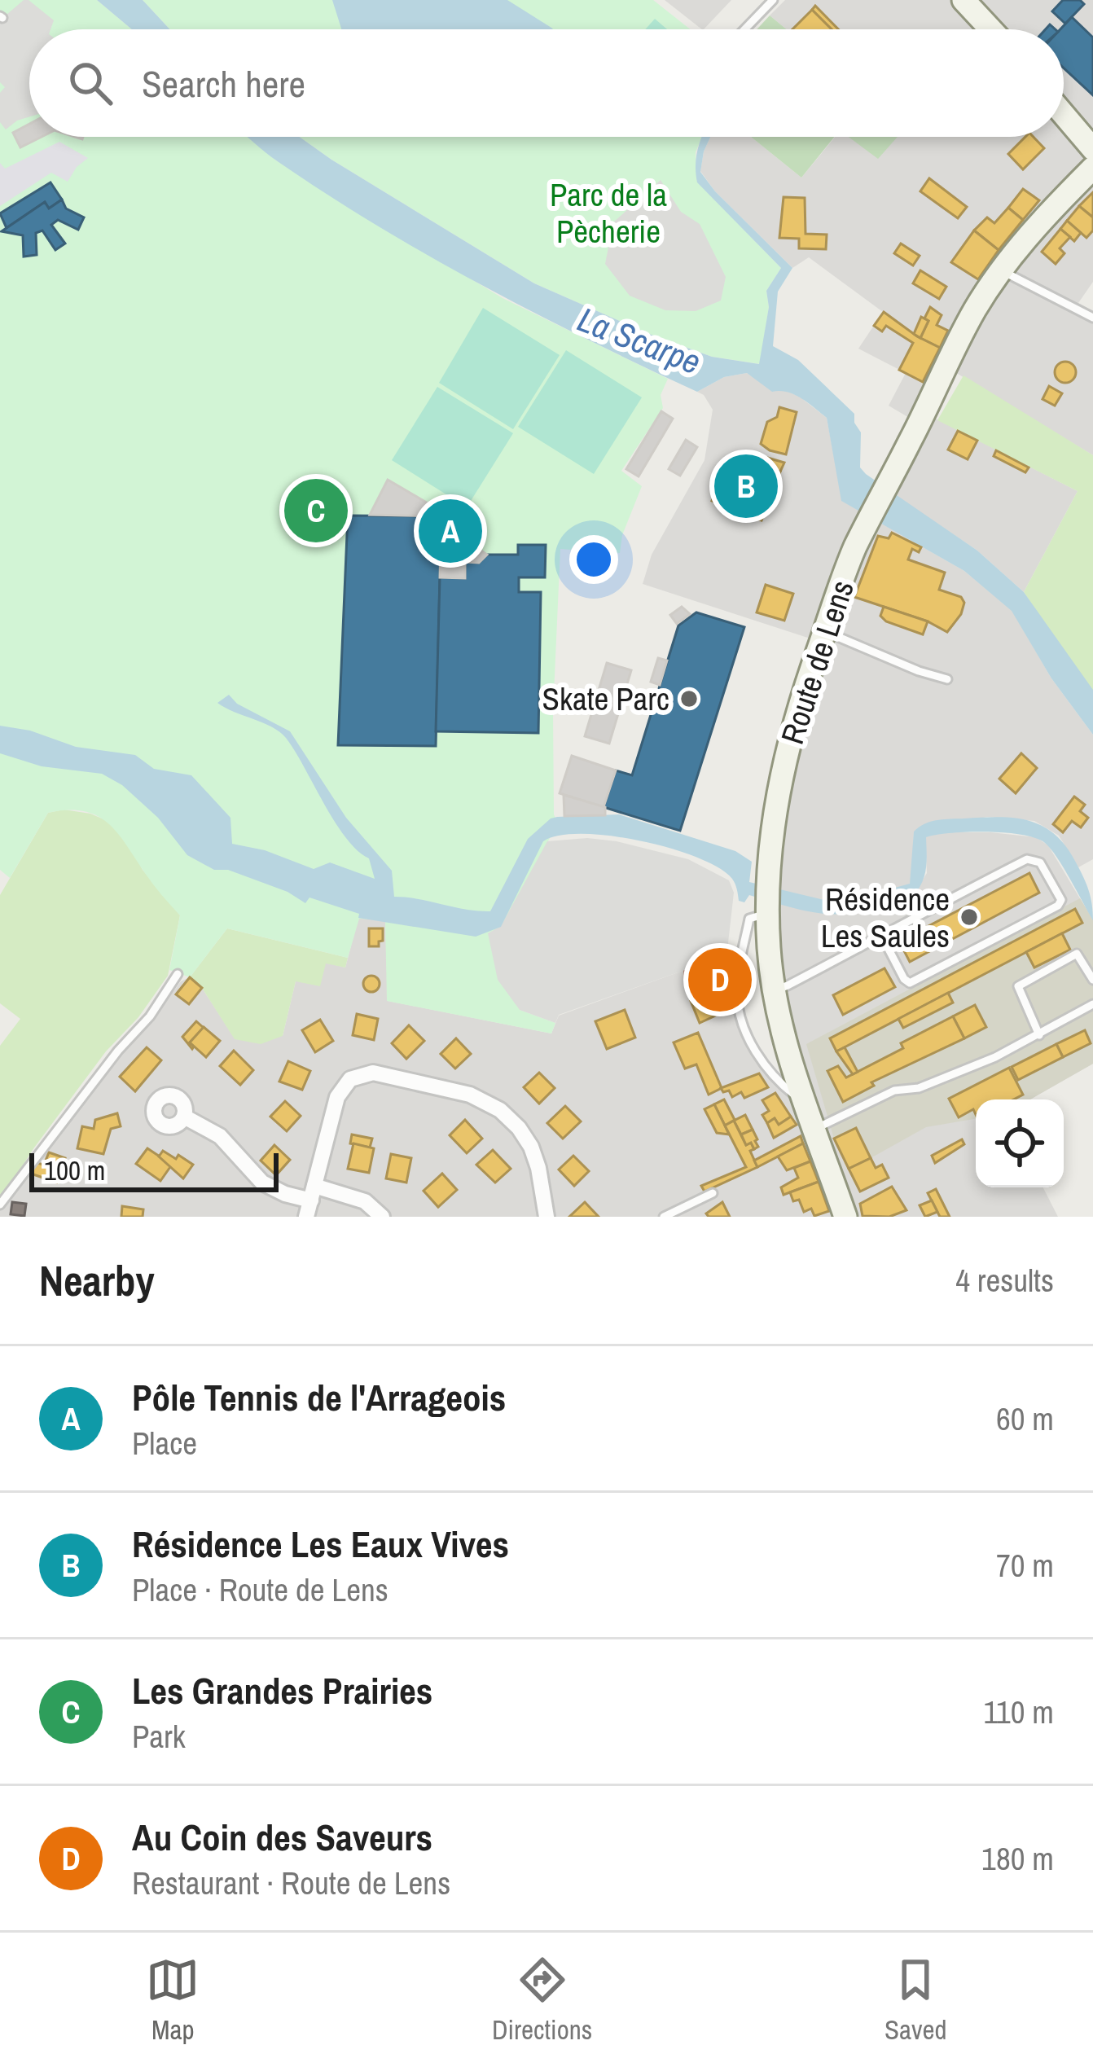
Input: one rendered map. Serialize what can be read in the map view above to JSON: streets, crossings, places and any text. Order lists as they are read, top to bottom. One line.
{"streets":{"main road":["Route de Lens"]},"water":["La Scarpe"],"parks":["Parc de la Pècherie"],"places":["Skate Parc","Résidence Les Saules"],"scale_bar":"100 m","page":{"search":"Search here","pins":["B","C","A","D"],"scale":"100 m","heading":["Nearby","4 results"],"list":[{"mark":"A","name":"Pôle Tennis de l'Arrageois","note":"Place","value":"60 m"},{"mark":"B","name":"Résidence Les Eaux Vives","note":"Place · Route de Lens","value":"70 m"},{"mark":"C","name":"Les Grandes Prairies","note":"Park","value":"110 m"},{"mark":"D","name":"Au Coin des Saveurs","note":"Restaurant · Route de Lens","value":"180 m"}],"nav":["Map","Directions","Saved"]}}
